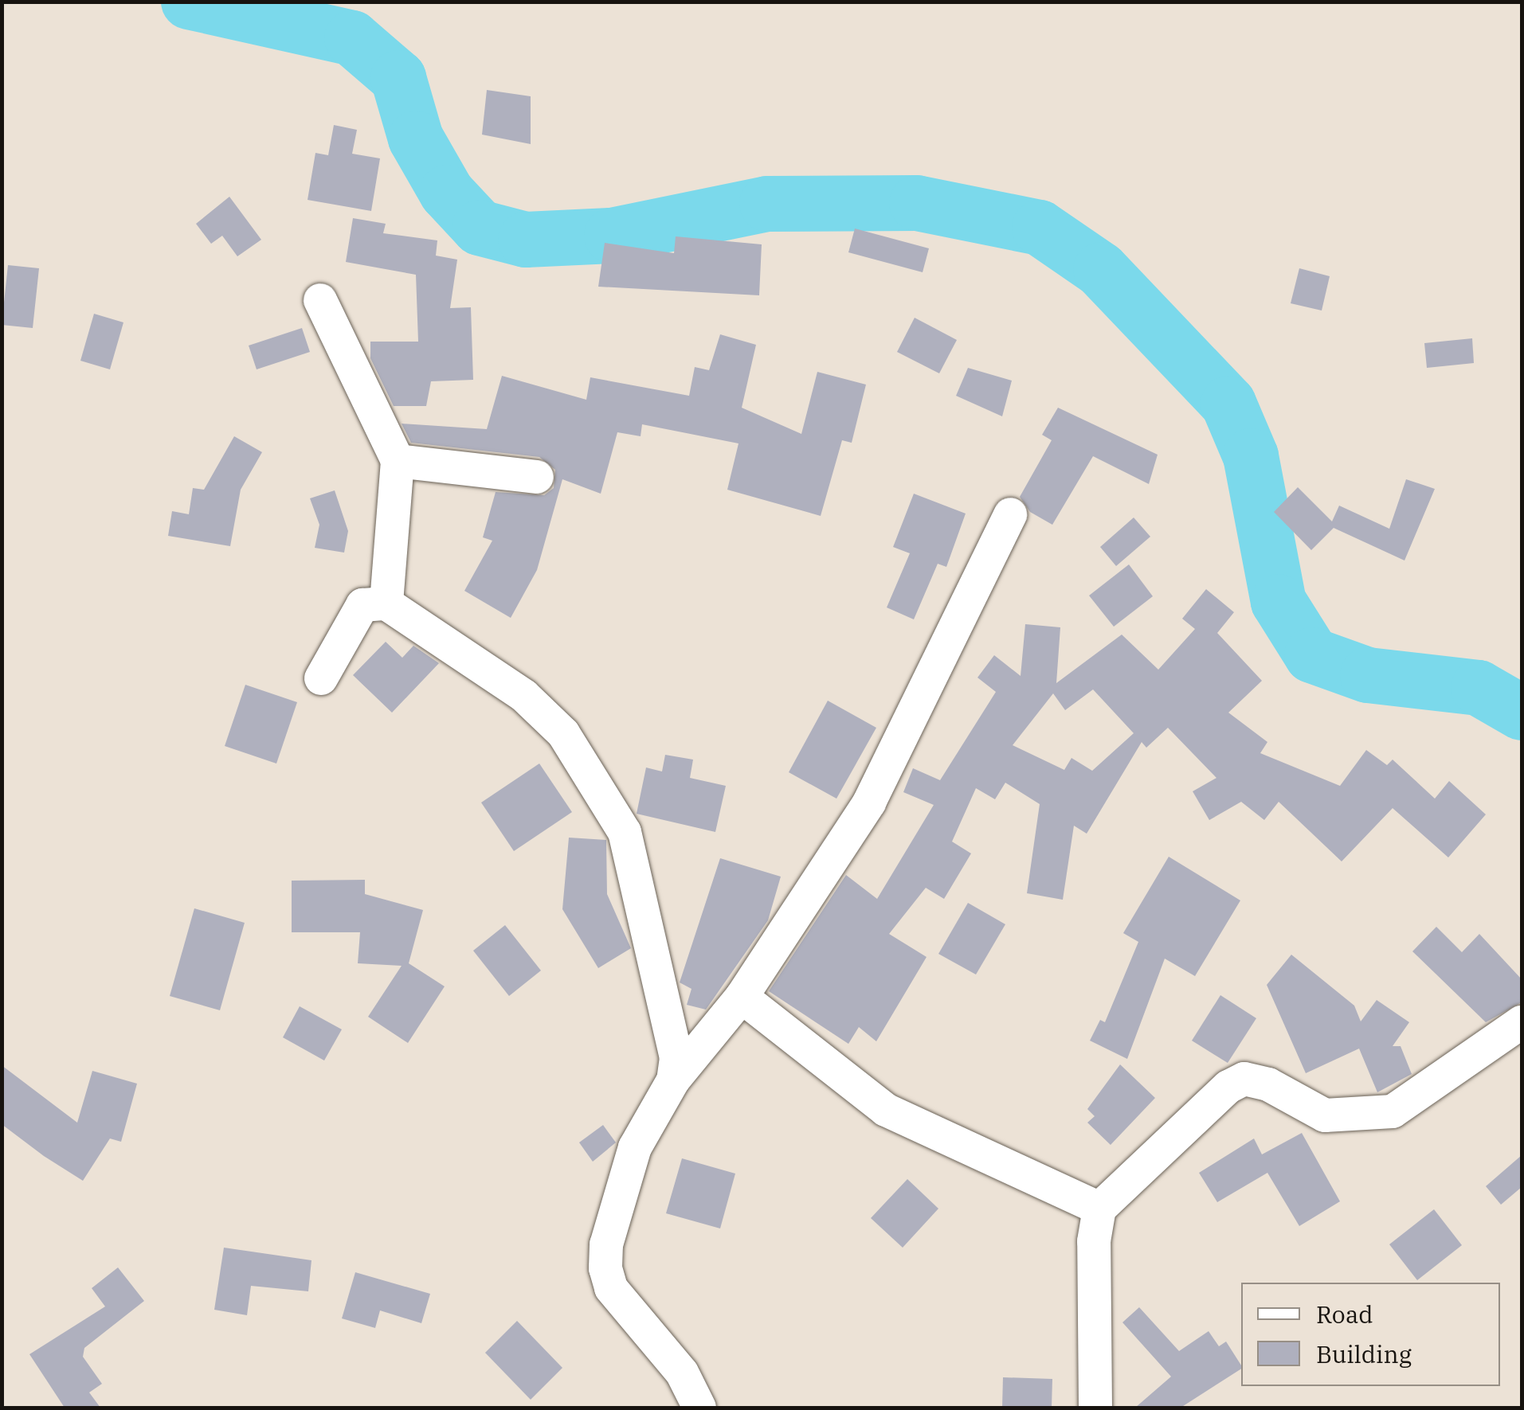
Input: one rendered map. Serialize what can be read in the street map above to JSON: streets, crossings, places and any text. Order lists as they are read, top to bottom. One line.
{"legend":["Road","Building"]}
